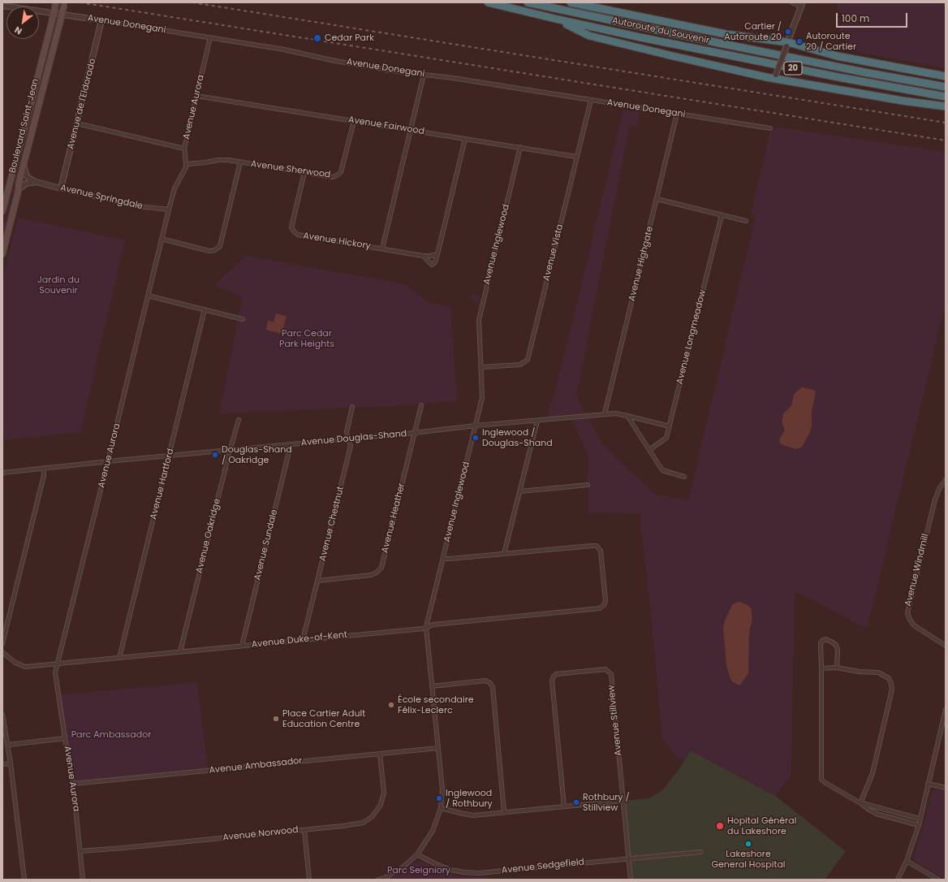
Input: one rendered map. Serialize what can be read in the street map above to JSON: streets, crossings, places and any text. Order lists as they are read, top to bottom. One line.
{"streets":{"highway":["Autoroute du Souvenir","20"],"main road":["Boulevard Saint-Jean"],"street":["Avenue Donegani","Avenue de l'Eldorado","Avenue Aurora","Avenue Fairwood","Avenue Sherwood","Avenue Springdale","Avenue Hickory","Avenue Inglewood","Avenue Vista","Avenue Highgate","Avenue Longmeadow","Avenue Douglas-Shand","Avenue Hartford","Avenue Heather","Avenue Chestnut","Avenue Oakridge","Avenue Sundale","Avenue Windmill","Avenue Duke-of-Kent","Avenue Stillview","Avenue Ambassador","Avenue Norwood","Avenue Sedgefield"]},"crossings":[["Avenue Donegani","Avenue de l'Eldorado"],["Avenue Donegani","Avenue Aurora"],["Avenue Donegani","Avenue Vista"],["Avenue Donegani","Avenue Highgate"],["Avenue de l'Eldorado","Avenue Springdale"],["Avenue Aurora","Avenue Fairwood"],["Avenue Aurora","Avenue Sherwood"],["Avenue Aurora","Avenue Springdale"],["Avenue Aurora","Avenue Douglas-Shand"],["Avenue Aurora","Avenue Duke-of-Kent"],["Avenue Aurora","Avenue Ambassador"],["Avenue Aurora","Avenue Norwood"],["Avenue Fairwood","Avenue Sherwood"],["Avenue Fairwood","Avenue Inglewood"],["Avenue Fairwood","Avenue Vista"],["Avenue Sherwood","Avenue Hickory"],["Avenue Inglewood","Avenue Vista"],["Avenue Inglewood","Avenue Douglas-Shand"],["Avenue Inglewood","Avenue Duke-of-Kent"],["Avenue Inglewood","Avenue Ambassador"],["Avenue Inglewood","Avenue Sedgefield"],["Avenue Highgate","Avenue Douglas-Shand"],["Avenue Longmeadow","Avenue Douglas-Shand"],["Avenue Douglas-Shand","Avenue Hartford"],["Avenue Douglas-Shand","Avenue Heather"],["Avenue Douglas-Shand","Avenue Chestnut"],["Avenue Douglas-Shand","Avenue Oakridge"],["Avenue Douglas-Shand","Avenue Sundale"],["Avenue Hartford","Avenue Duke-of-Kent"],["Avenue Heather","Avenue Chestnut"],["Avenue Chestnut","Avenue Duke-of-Kent"],["Avenue Oakridge","Avenue Duke-of-Kent"],["Avenue Sundale","Avenue Duke-of-Kent"],["Avenue Stillview","Avenue Sedgefield"],["Avenue Ambassador","Avenue Norwood"]],"parks":["Jardin du Souvenir","Parc Cedar Park Heights","Parc Ambassador","Parc Seigniory"],"places":["Cartier / Autoroute 20","Cedar Park","Autoroute 20 / Cartier","Inglewood / Douglas-Shand","Douglas-Shand / Oakridge","École secondaire Félix-Leclerc","Place Cartier Adult Education Centre","Inglewood / Rothbury","Rothbury / Stillview","Hopital Général du Lakeshore","Lakeshore General Hospital"],"scale_bar":"100 m","north":"bottom left"}
